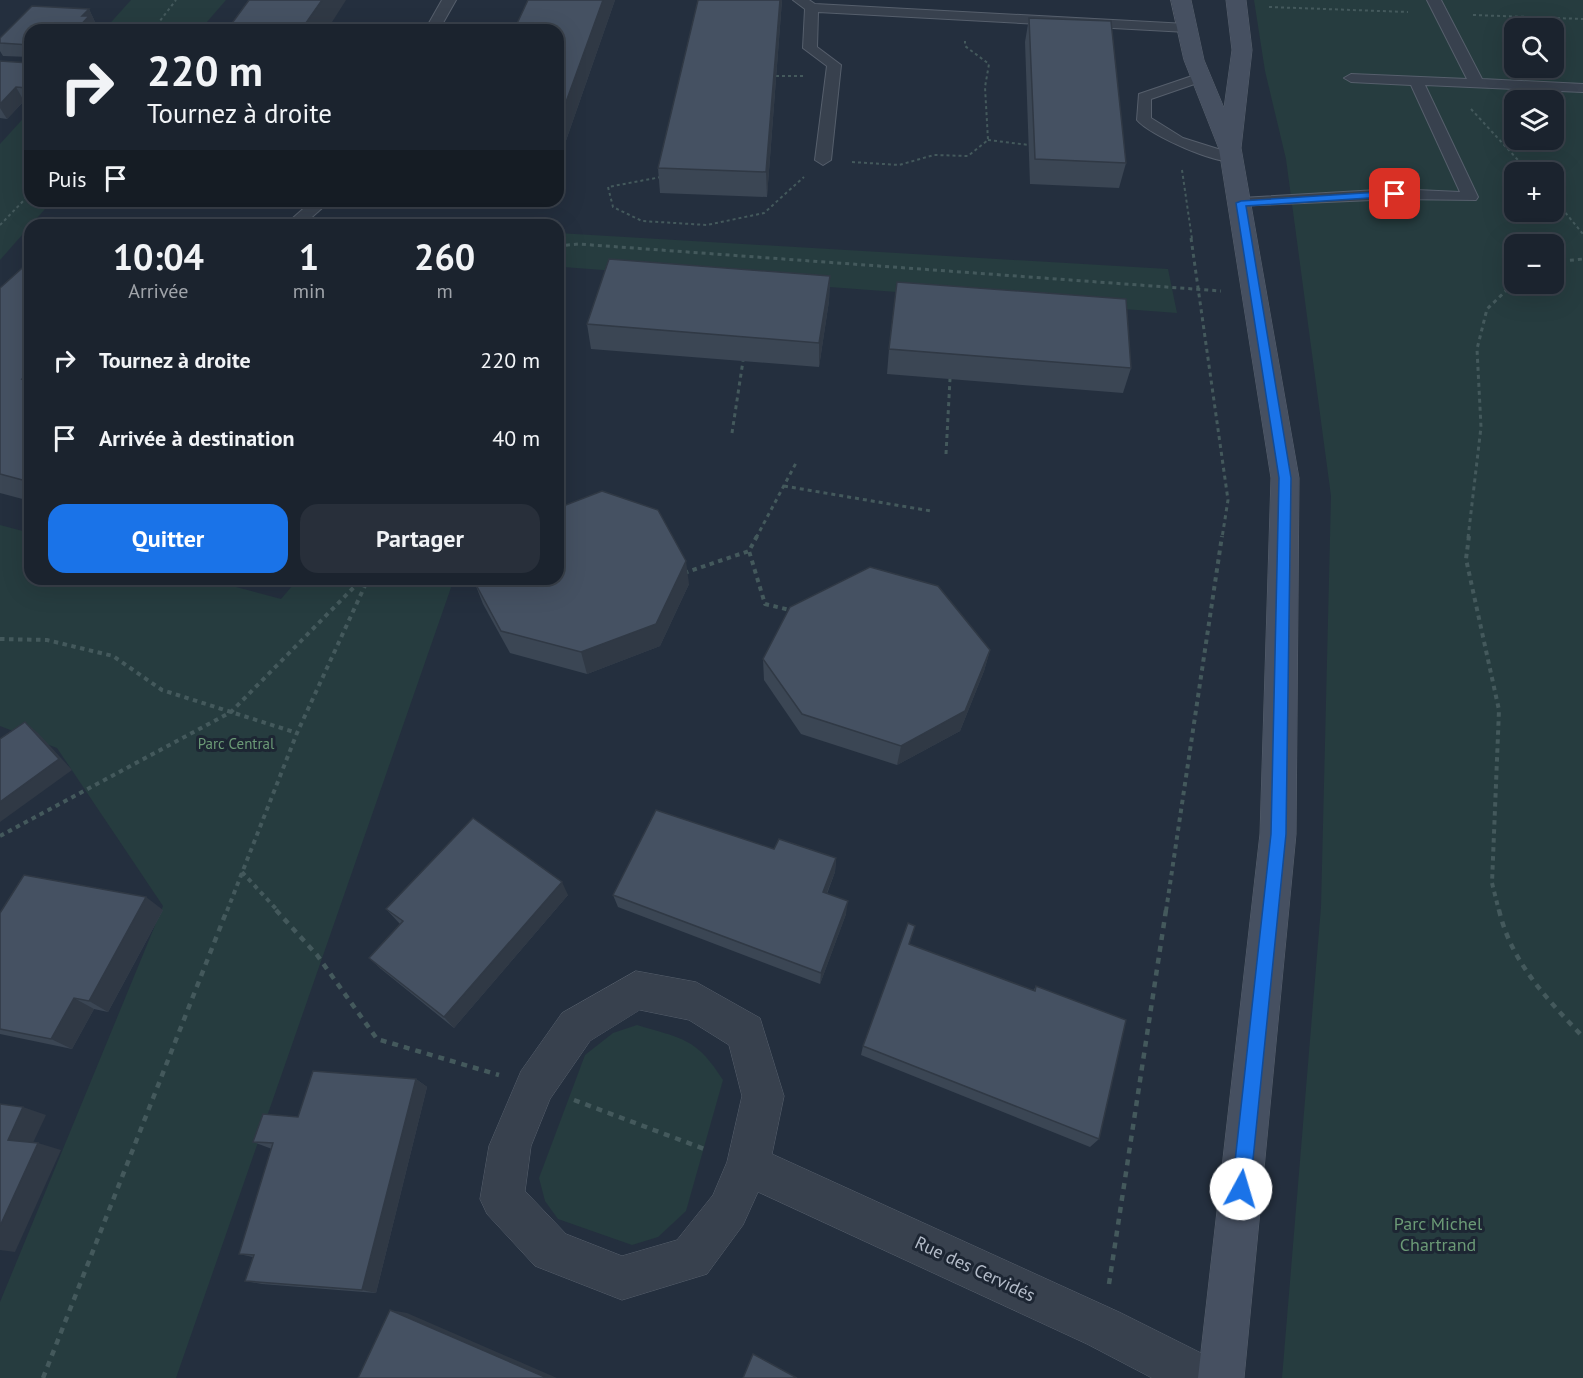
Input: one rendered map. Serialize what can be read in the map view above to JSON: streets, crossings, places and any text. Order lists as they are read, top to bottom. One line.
{"streets":{"street":["Rue des Cervidés"]},"parks":["Parc Central","Parc Michel Chartrand"],"page":{"map_buttons":["+","−"],"turn":["220 m","Tournez à droite"],"then":"Puis","eta":["10:04","Arrivée","1","min","260","m"],"list":[{"name":"Tournez à droite","value":"220 m"},{"name":"Arrivée à destination","value":"40 m"}],"buttons":["Quitter","Partager"]}}
